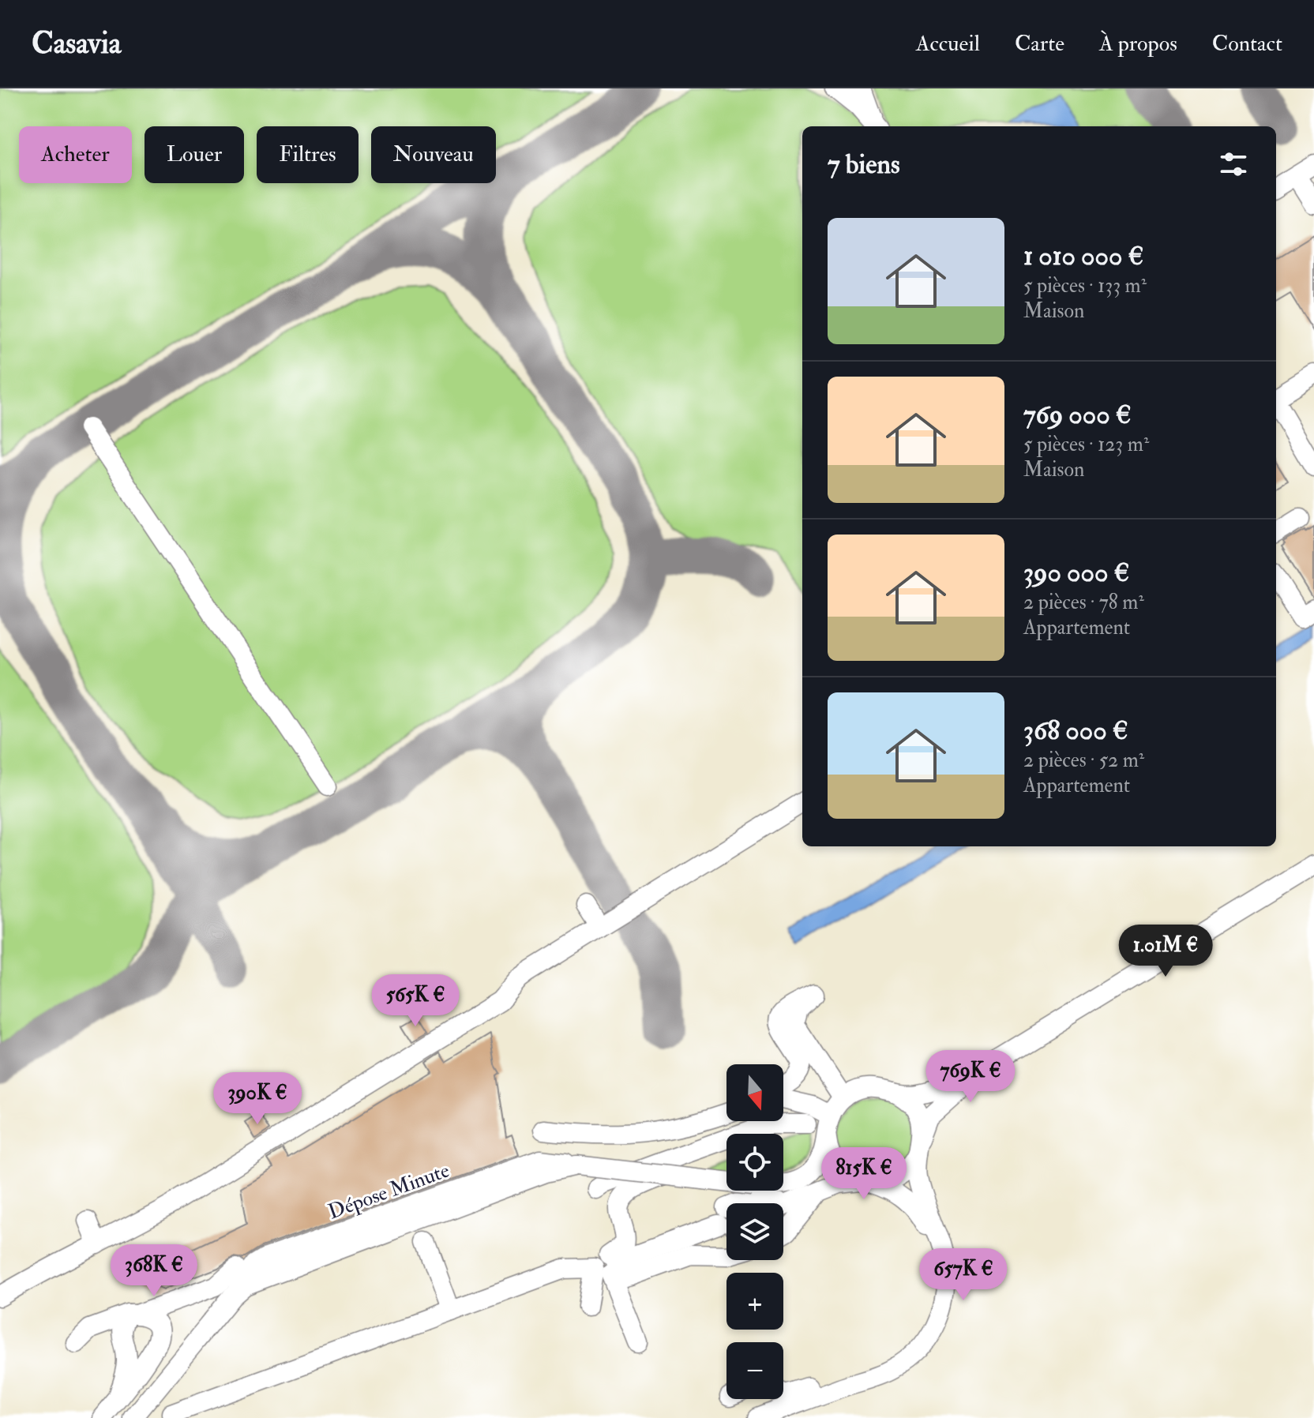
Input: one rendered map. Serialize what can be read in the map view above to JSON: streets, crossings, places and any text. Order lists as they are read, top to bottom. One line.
{"north":"bottom","page":{"header":"Casavia","nav":["Accueil","Carte","À propos","Contact"],"chip":["Acheter","Louer","Filtres","Nouveau"],"heading":"7 biens","list":[{"name":"1 010 000 €","note":"5 pièces · 133 m² · Maison"},{"name":"769 000 €","note":"5 pièces · 123 m² · Maison"},{"name":"390 000 €","note":"2 pièces · 78 m² · Appartement"},{"name":"368 000 €","note":"2 pièces · 52 m² · Appartement"}],"price":["1.01M €","565K €","769K €","390K €","815K €","368K €","657K €"],"map_buttons":["+","−"]}}
